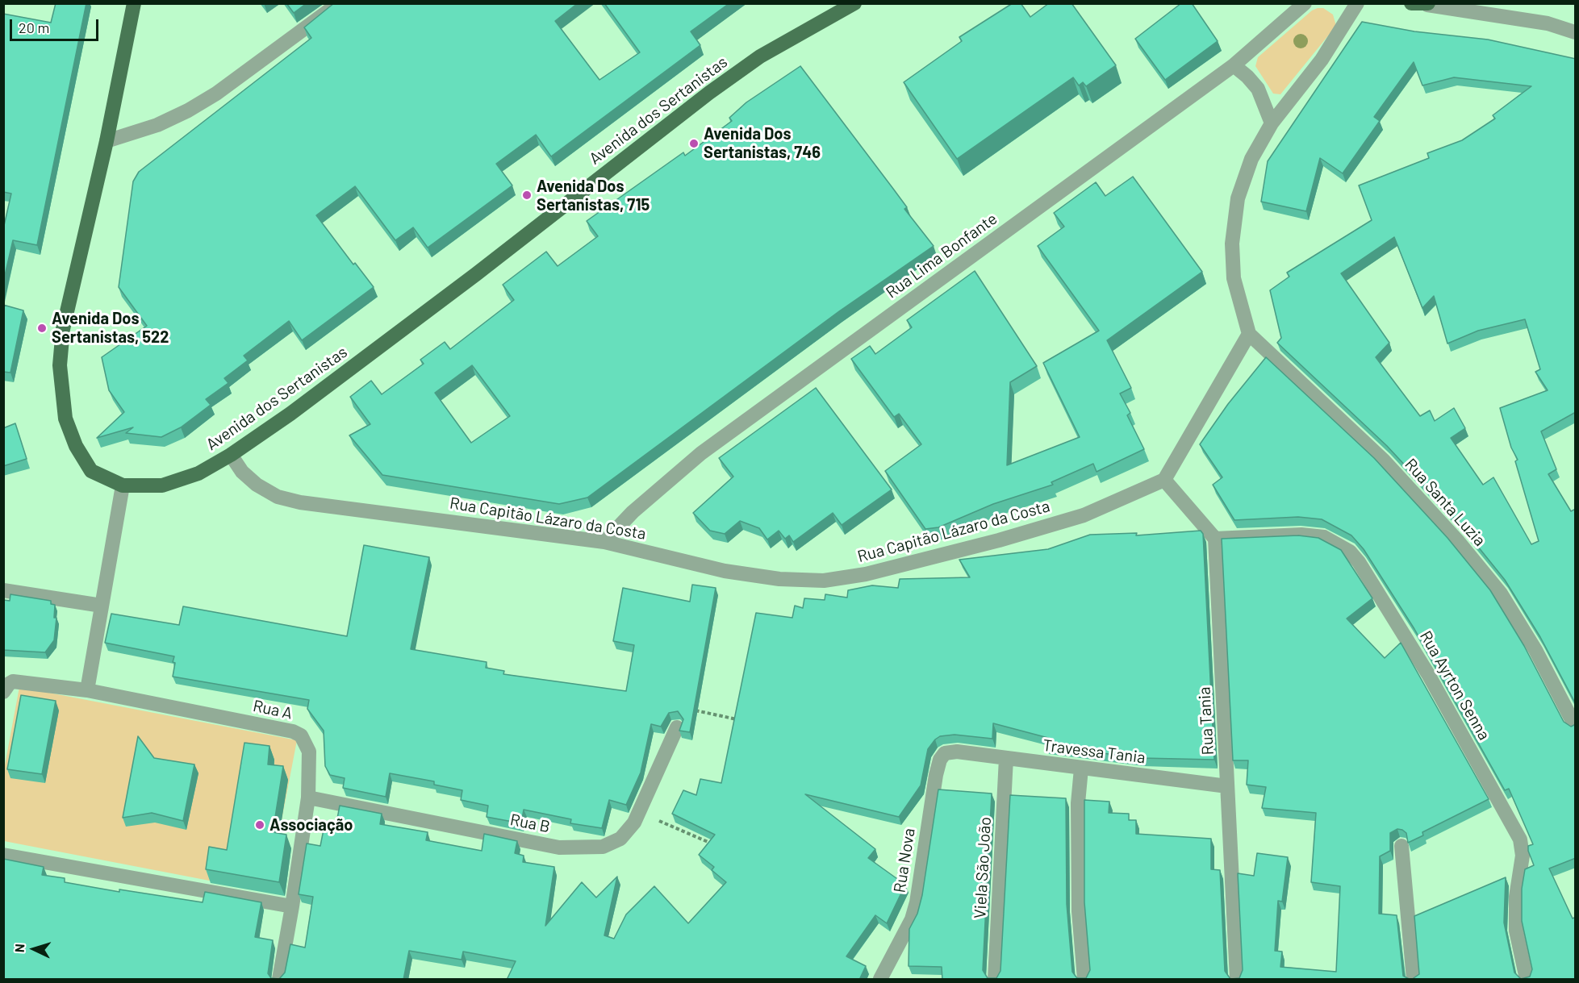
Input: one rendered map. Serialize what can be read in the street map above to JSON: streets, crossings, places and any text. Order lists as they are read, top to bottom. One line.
{"streets":{"main road":["Avenida dos Sertanistas"],"street":["Rua Lima Bonfante","Rua Santa Luzia","Rua Capitão Lázaro da Costa","Rua Ayrton Senna","Rua A","Rua Tania","Travessa Tania","Rua B","Rua Nova","Viela São João"]},"crossings":[["Avenida dos Sertanistas","Rua Capitão Lázaro da Costa"],["Rua Lima Bonfante","Rua Capitão Lázaro da Costa"],["Rua Ayrton Senna","Rua Tania"],["Rua A","Rua B"],["Rua Tania","Travessa Tania"],["Travessa Tania","Rua Nova"],["Travessa Tania","Viela São João"]],"places":["Avenida Dos Sertanistas, 746","Avenida Dos Sertanistas, 715","Avenida Dos Sertanistas, 522","Associação"],"scale_bar":"20 m","north":"left"}
